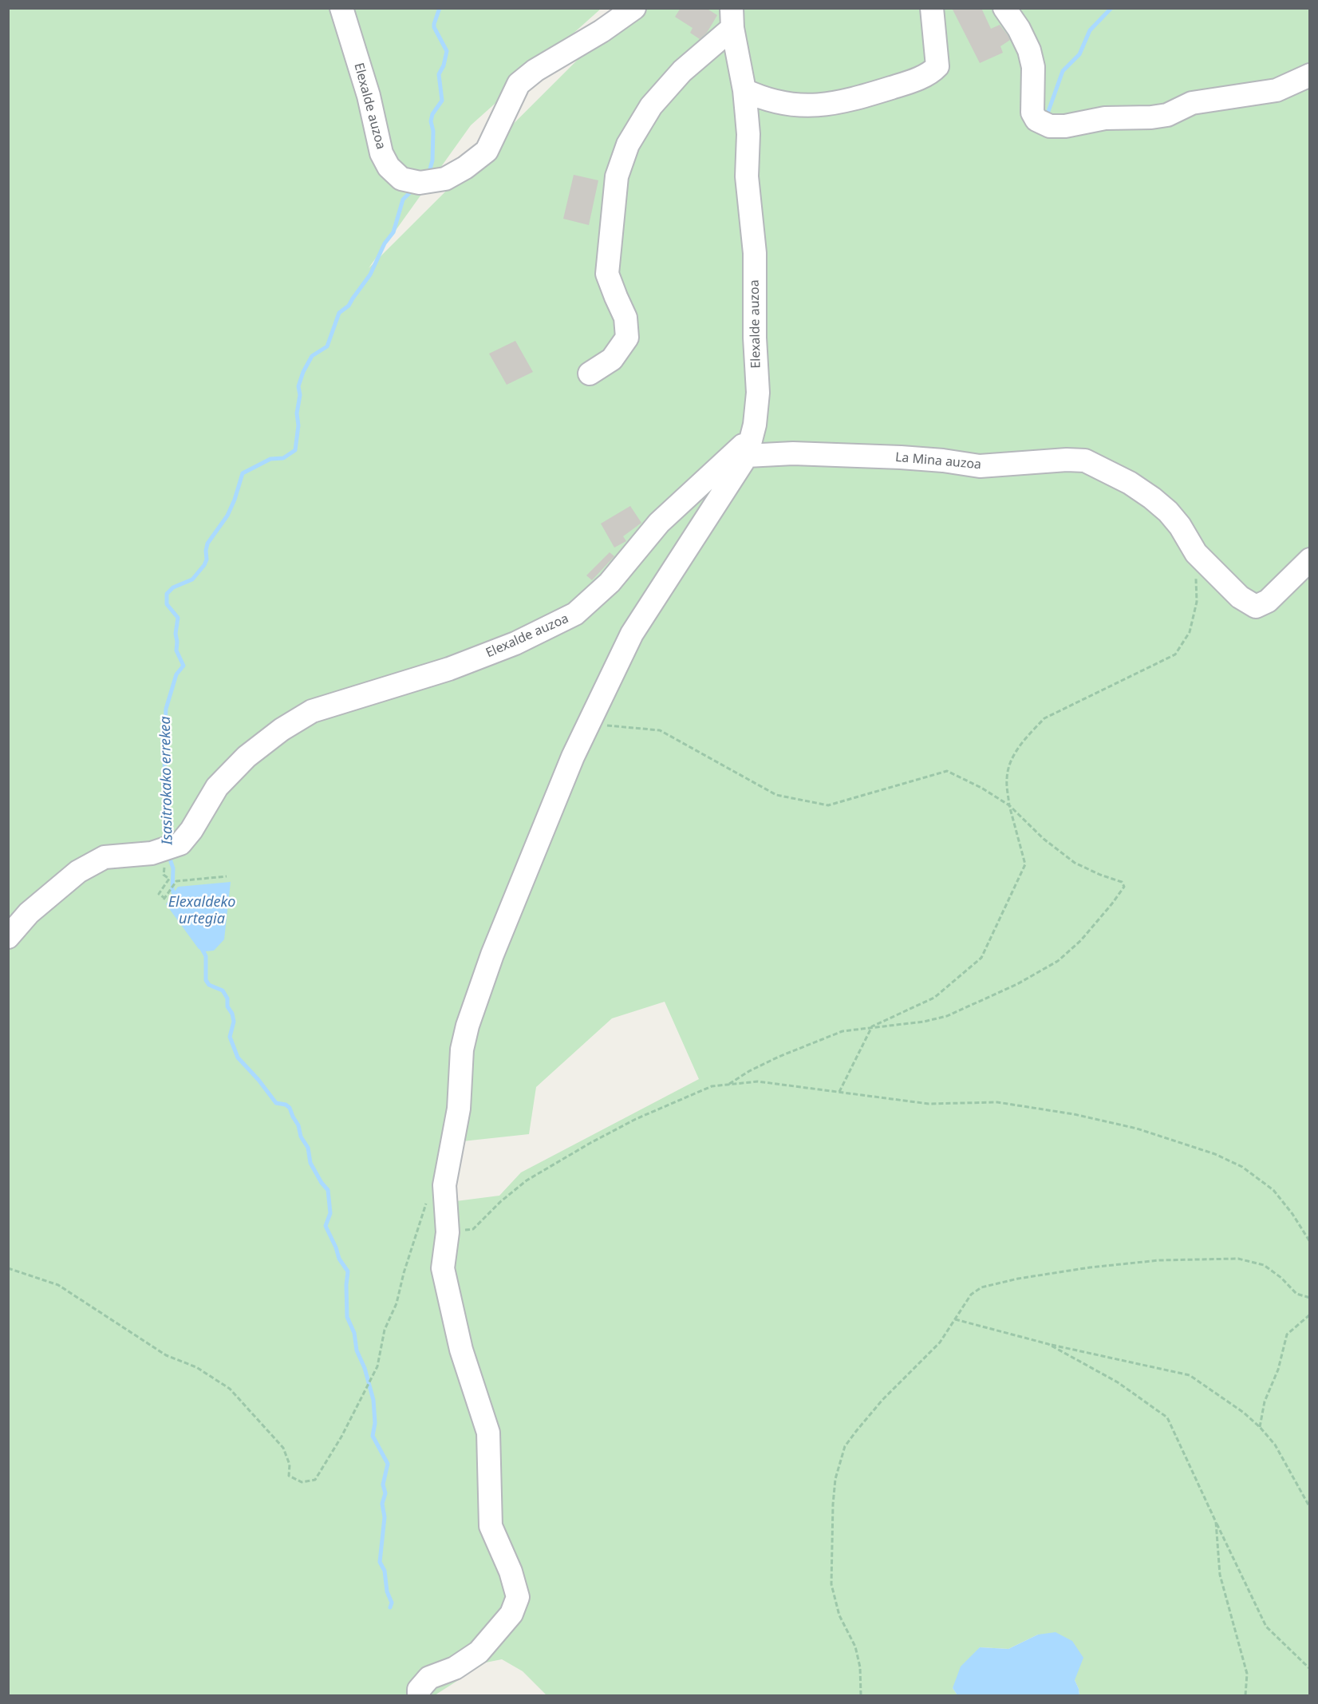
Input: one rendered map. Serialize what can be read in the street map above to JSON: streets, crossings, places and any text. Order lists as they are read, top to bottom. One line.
{"streets":{"street":["Elexalde auzoa","La Mina auzoa"]},"crossings":[["Elexalde auzoa","La Mina auzoa"]],"water":["Isasitrokako errekea","Elexaldeko urtegia"]}
